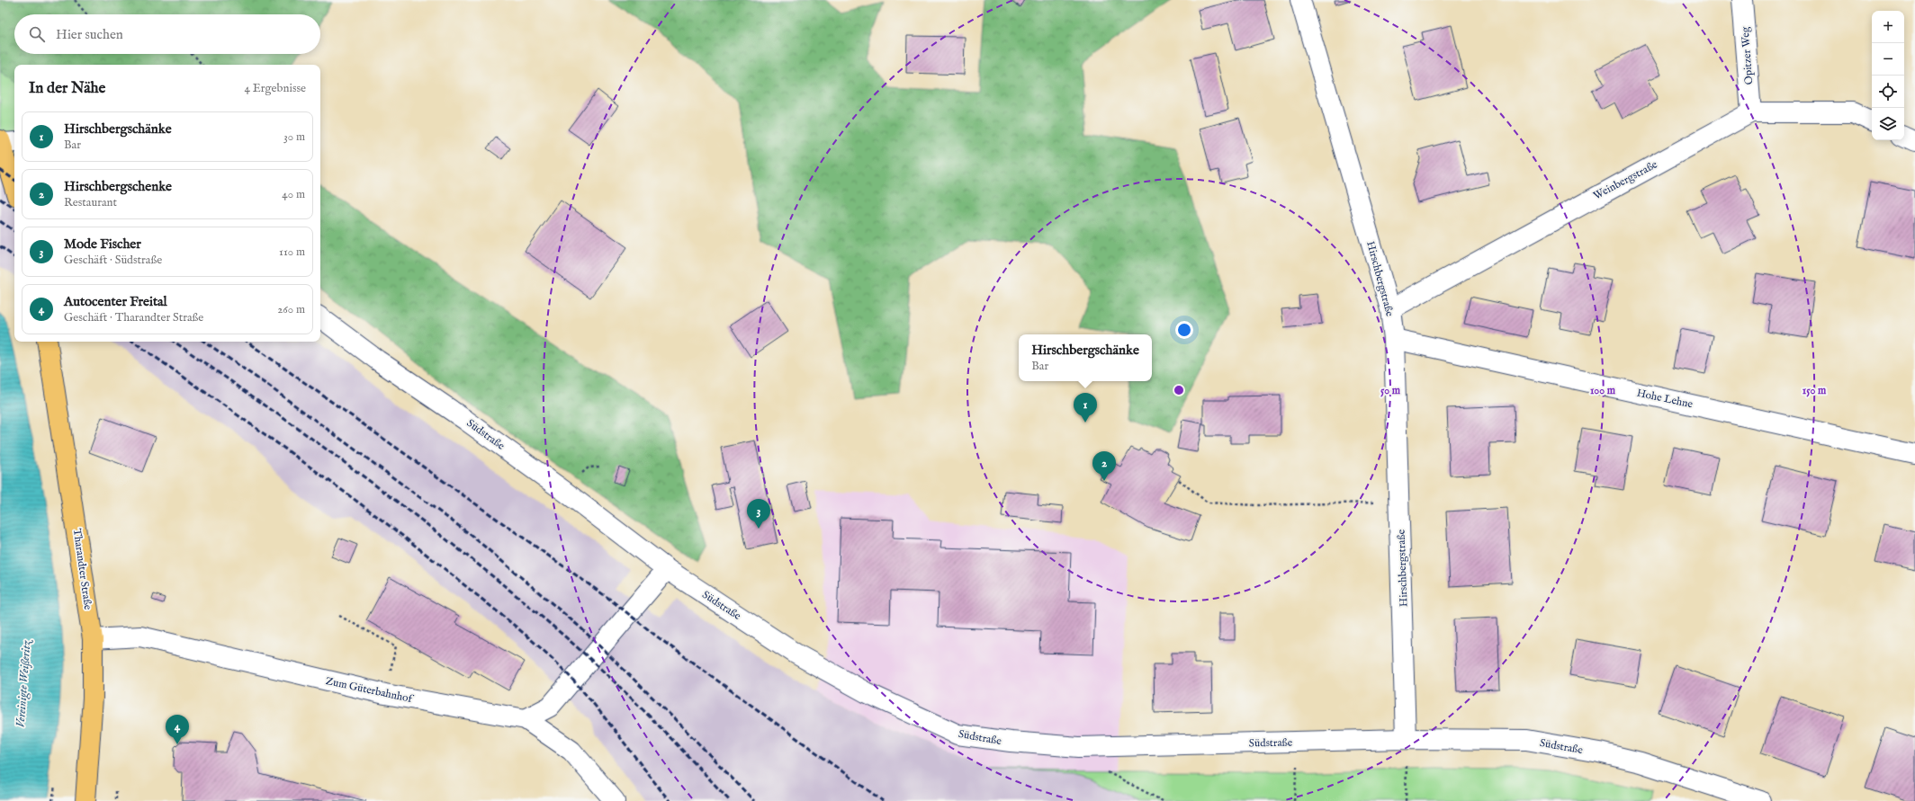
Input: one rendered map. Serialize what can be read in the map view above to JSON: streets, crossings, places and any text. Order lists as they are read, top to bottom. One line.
{"streets":{"main road":["Tharandter Straße"],"street":["Opitzer Weg","Weinbergstraße","Hirschbergstraße","Hohe Lehne","Südstraße","Zum Güterbahnhof"]},"crossings":[["Opitzer Weg","Weinbergstraße"],["Weinbergstraße","Hirschbergstraße"],["Hirschbergstraße","Hohe Lehne"],["Hirschbergstraße","Südstraße"],["Tharandter Straße","Zum Güterbahnhof"]],"water":["Vereinigte Weißeritz"],"page":{"map_buttons":["+","−"],"search":"Hier suchen","heading":["In der Nähe","4 Ergebnisse"],"list":[{"mark":"1","name":"Hirschbergschänke","note":"Bar","value":"30 m"},{"mark":"2","name":"Hirschbergschenke","note":"Restaurant","value":"40 m"},{"mark":"3","name":"Mode Fischer","note":"Geschäft · Südstraße","value":"110 m"},{"mark":"4","name":"Autocenter Freital","note":"Geschäft · Tharandter Straße","value":"260 m"}],"popup":["Hirschbergschänke","Bar"],"pins":["1","2","3","4"]},"rings":["50 m","100 m","150 m"]}
